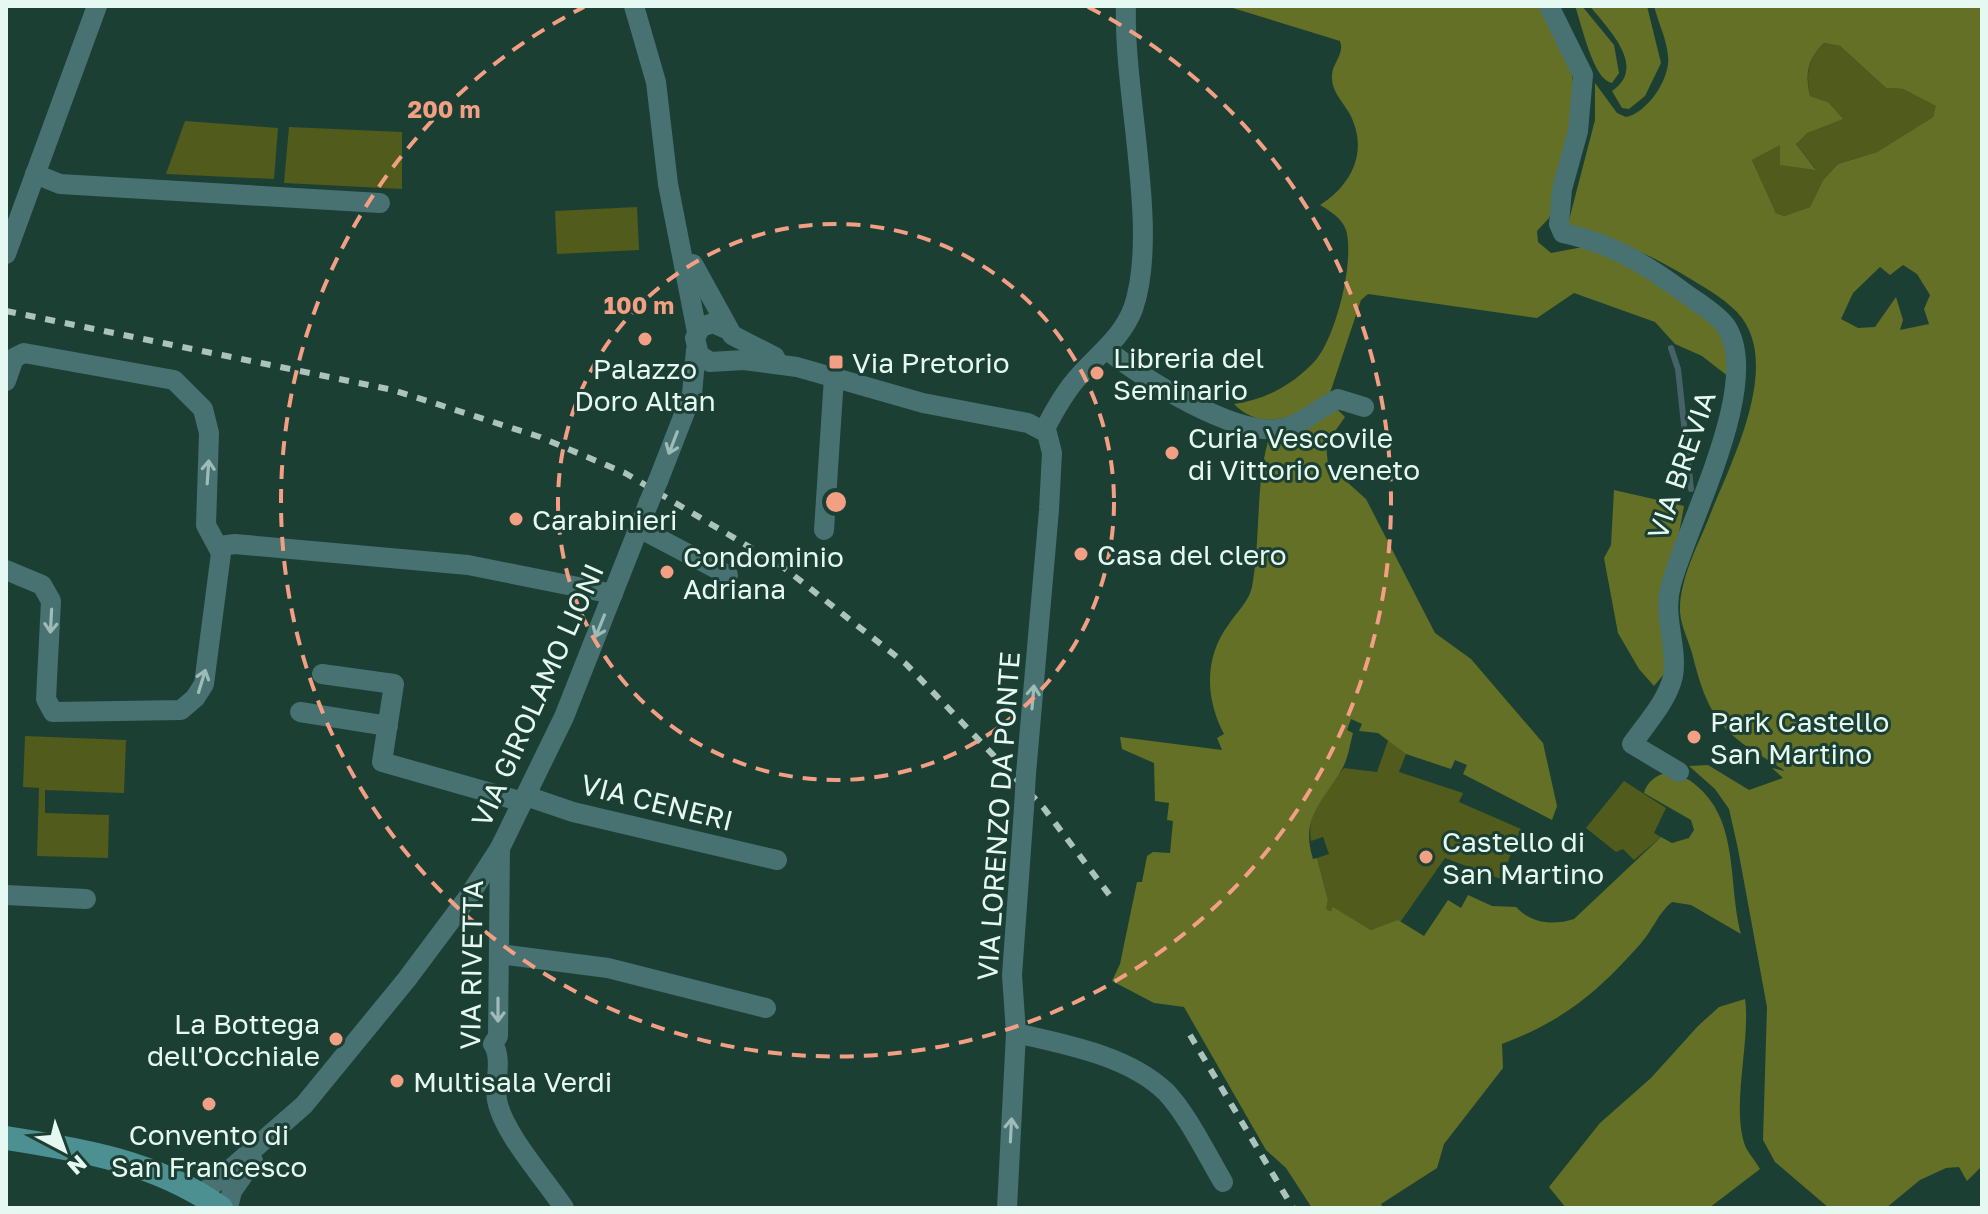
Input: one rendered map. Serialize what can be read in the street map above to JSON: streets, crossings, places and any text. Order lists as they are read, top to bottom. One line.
{"streets":{"street":["VIA BREVIA","VIA GIROLAMO LIONI","VIA CENERI","VIA LORENZO DA PONTE","VIA RIVETTA"]},"crossings":[["VIA GIROLAMO LIONI","VIA CENERI"],["VIA GIROLAMO LIONI","VIA RIVETTA"]],"one_way":["VIA LORENZO DA PONTE","VIA RIVETTA"],"places":{"other":["Palazzo Doro Altan","Libreria del Seminario","Curia Vescovile di Vittorio veneto","Carabinieri","Casa del clero","Condominio Adriana","Park Castello San Martino","Castello di San Martino","La Bottega dell'Occhiale","Multisala Verdi","Convento di San Francesco"],"transit":["Via Pretorio"]},"north":"bottom right","rings":["200 m","100 m"]}
